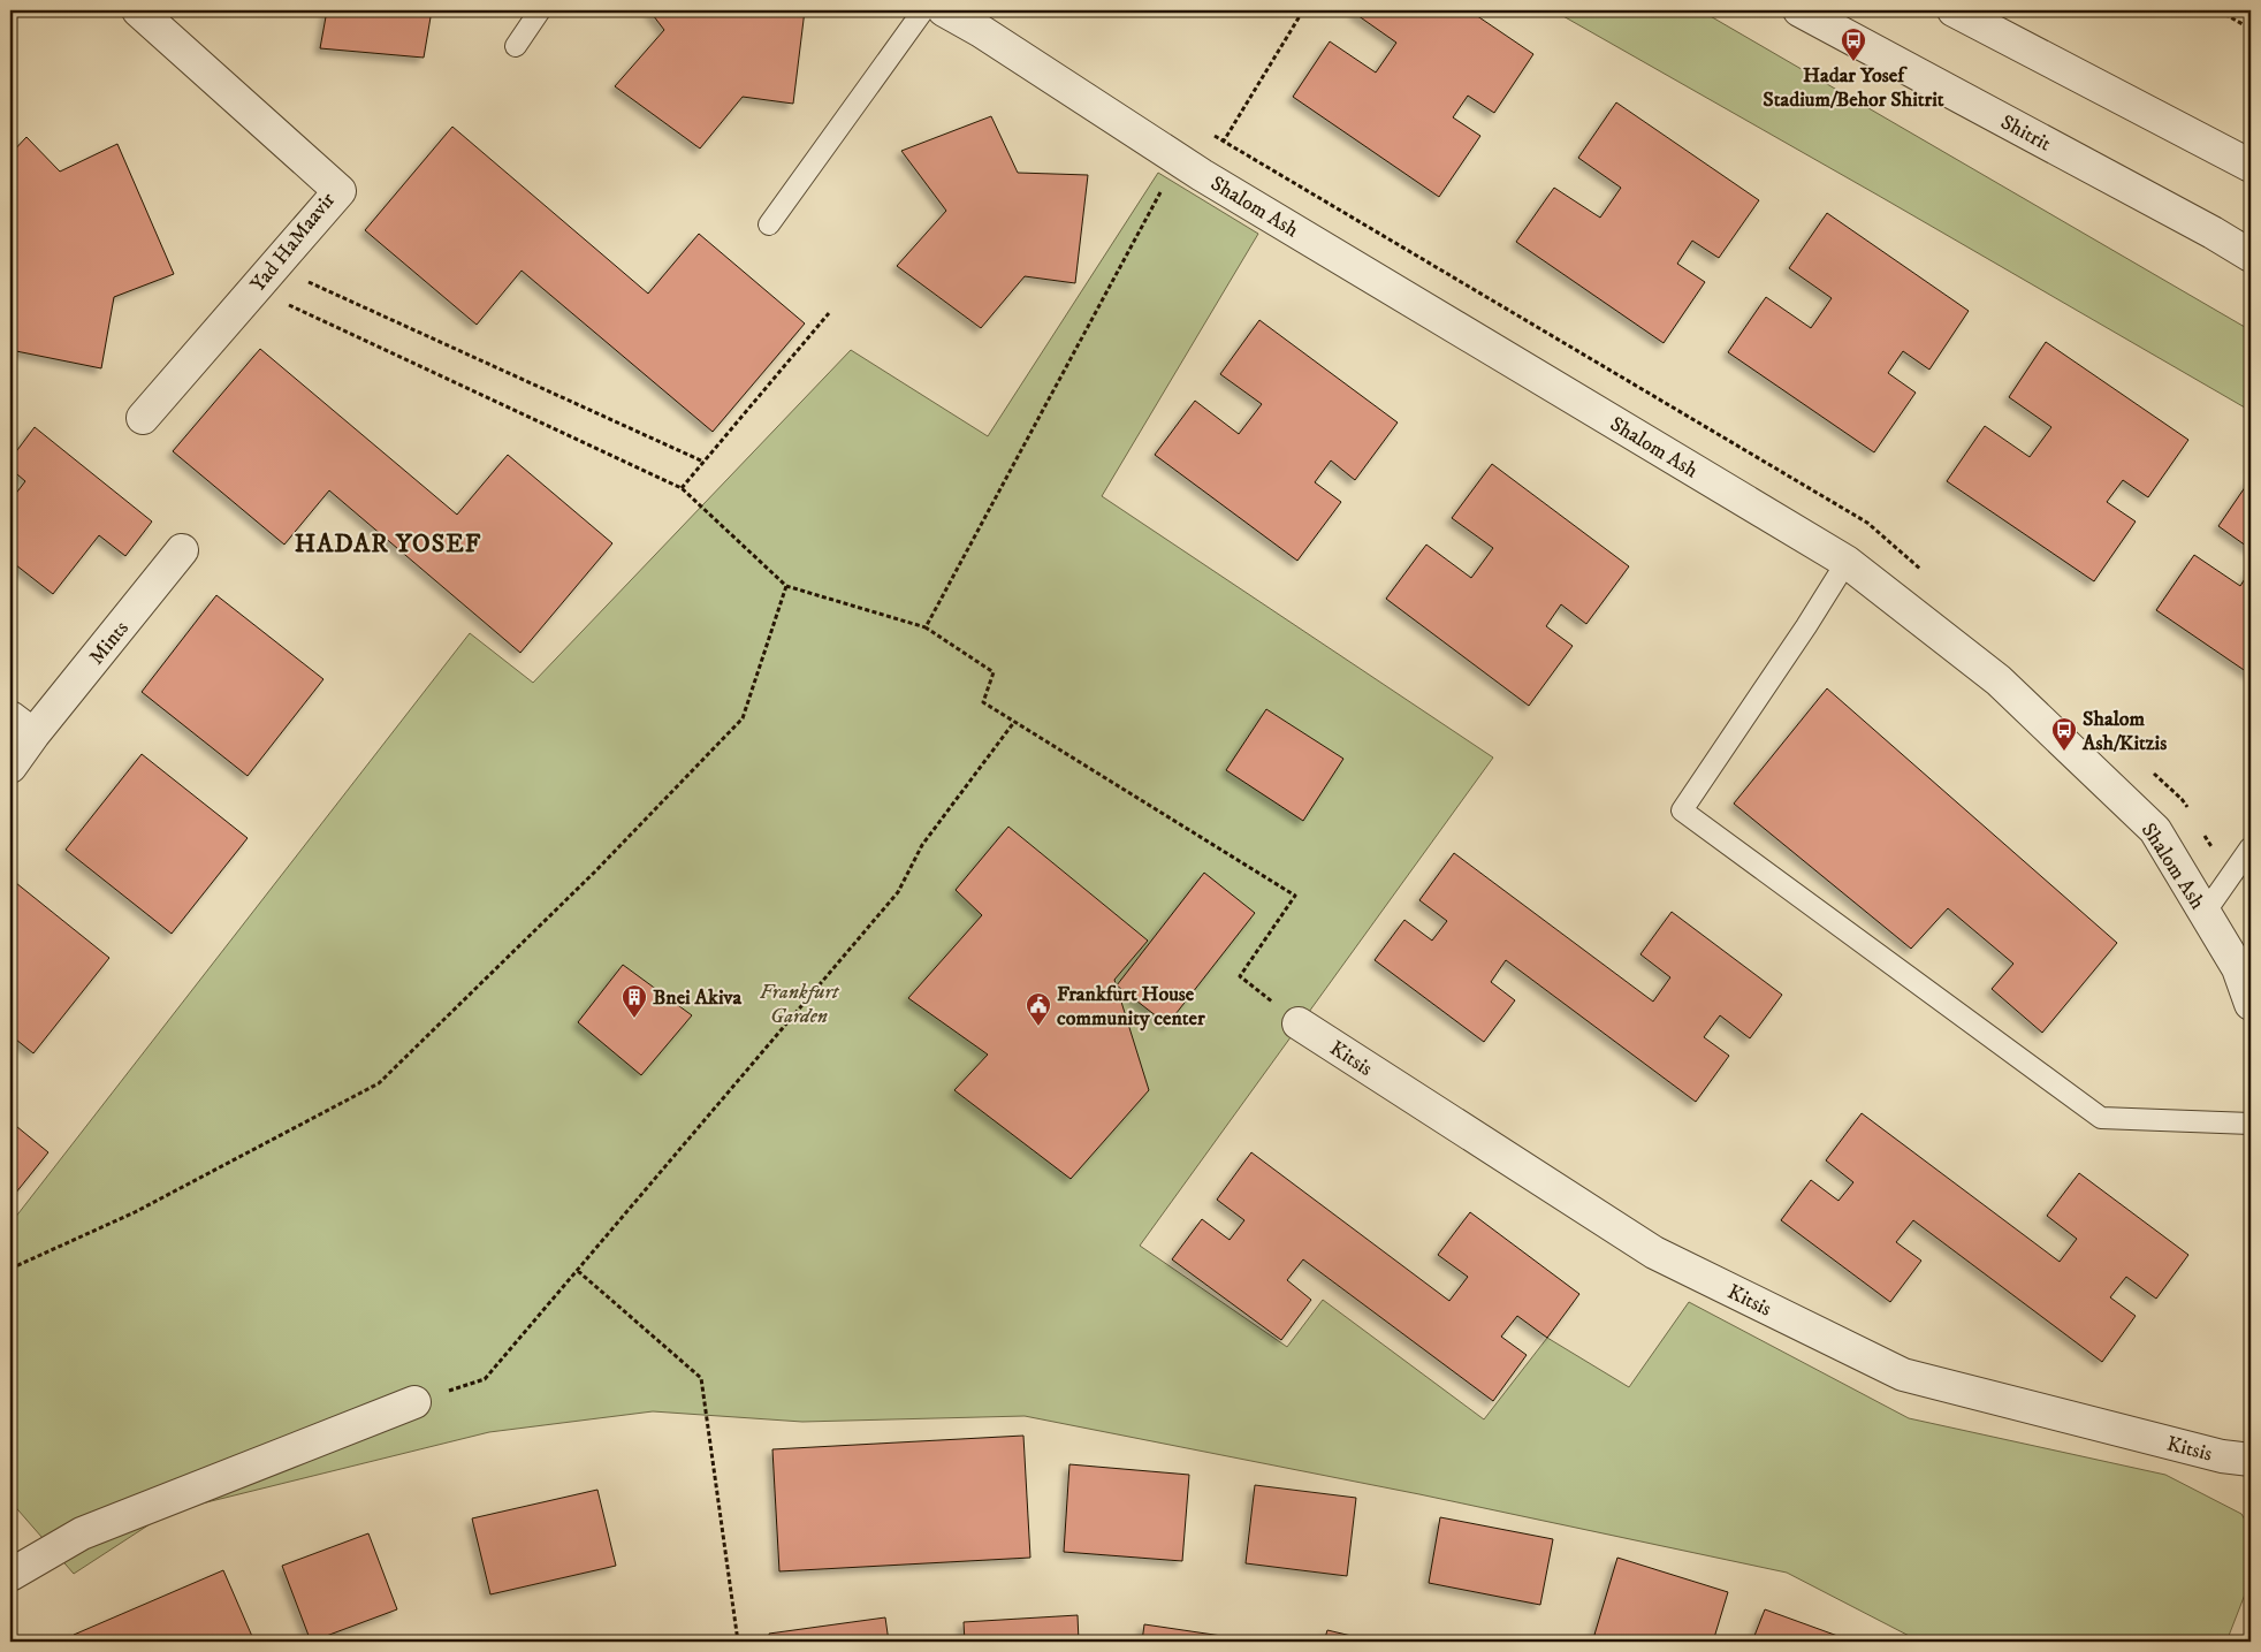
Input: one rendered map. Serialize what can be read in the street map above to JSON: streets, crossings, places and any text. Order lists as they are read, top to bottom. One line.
{"streets":{"street":["Shitrit","Shalom Ash","Yad HaMaavir","Mints","Kitsis"]},"districts":["HADAR YOSEF"],"parks":["Frankfurt Garden"],"places":{"bus stop":["Hadar Yosef Stadium/Behor Shitrit","Shalom Ash/Kitzis"],"building":["Bnei Akiva"],"public building":["Frankfurt House community center"]}}
